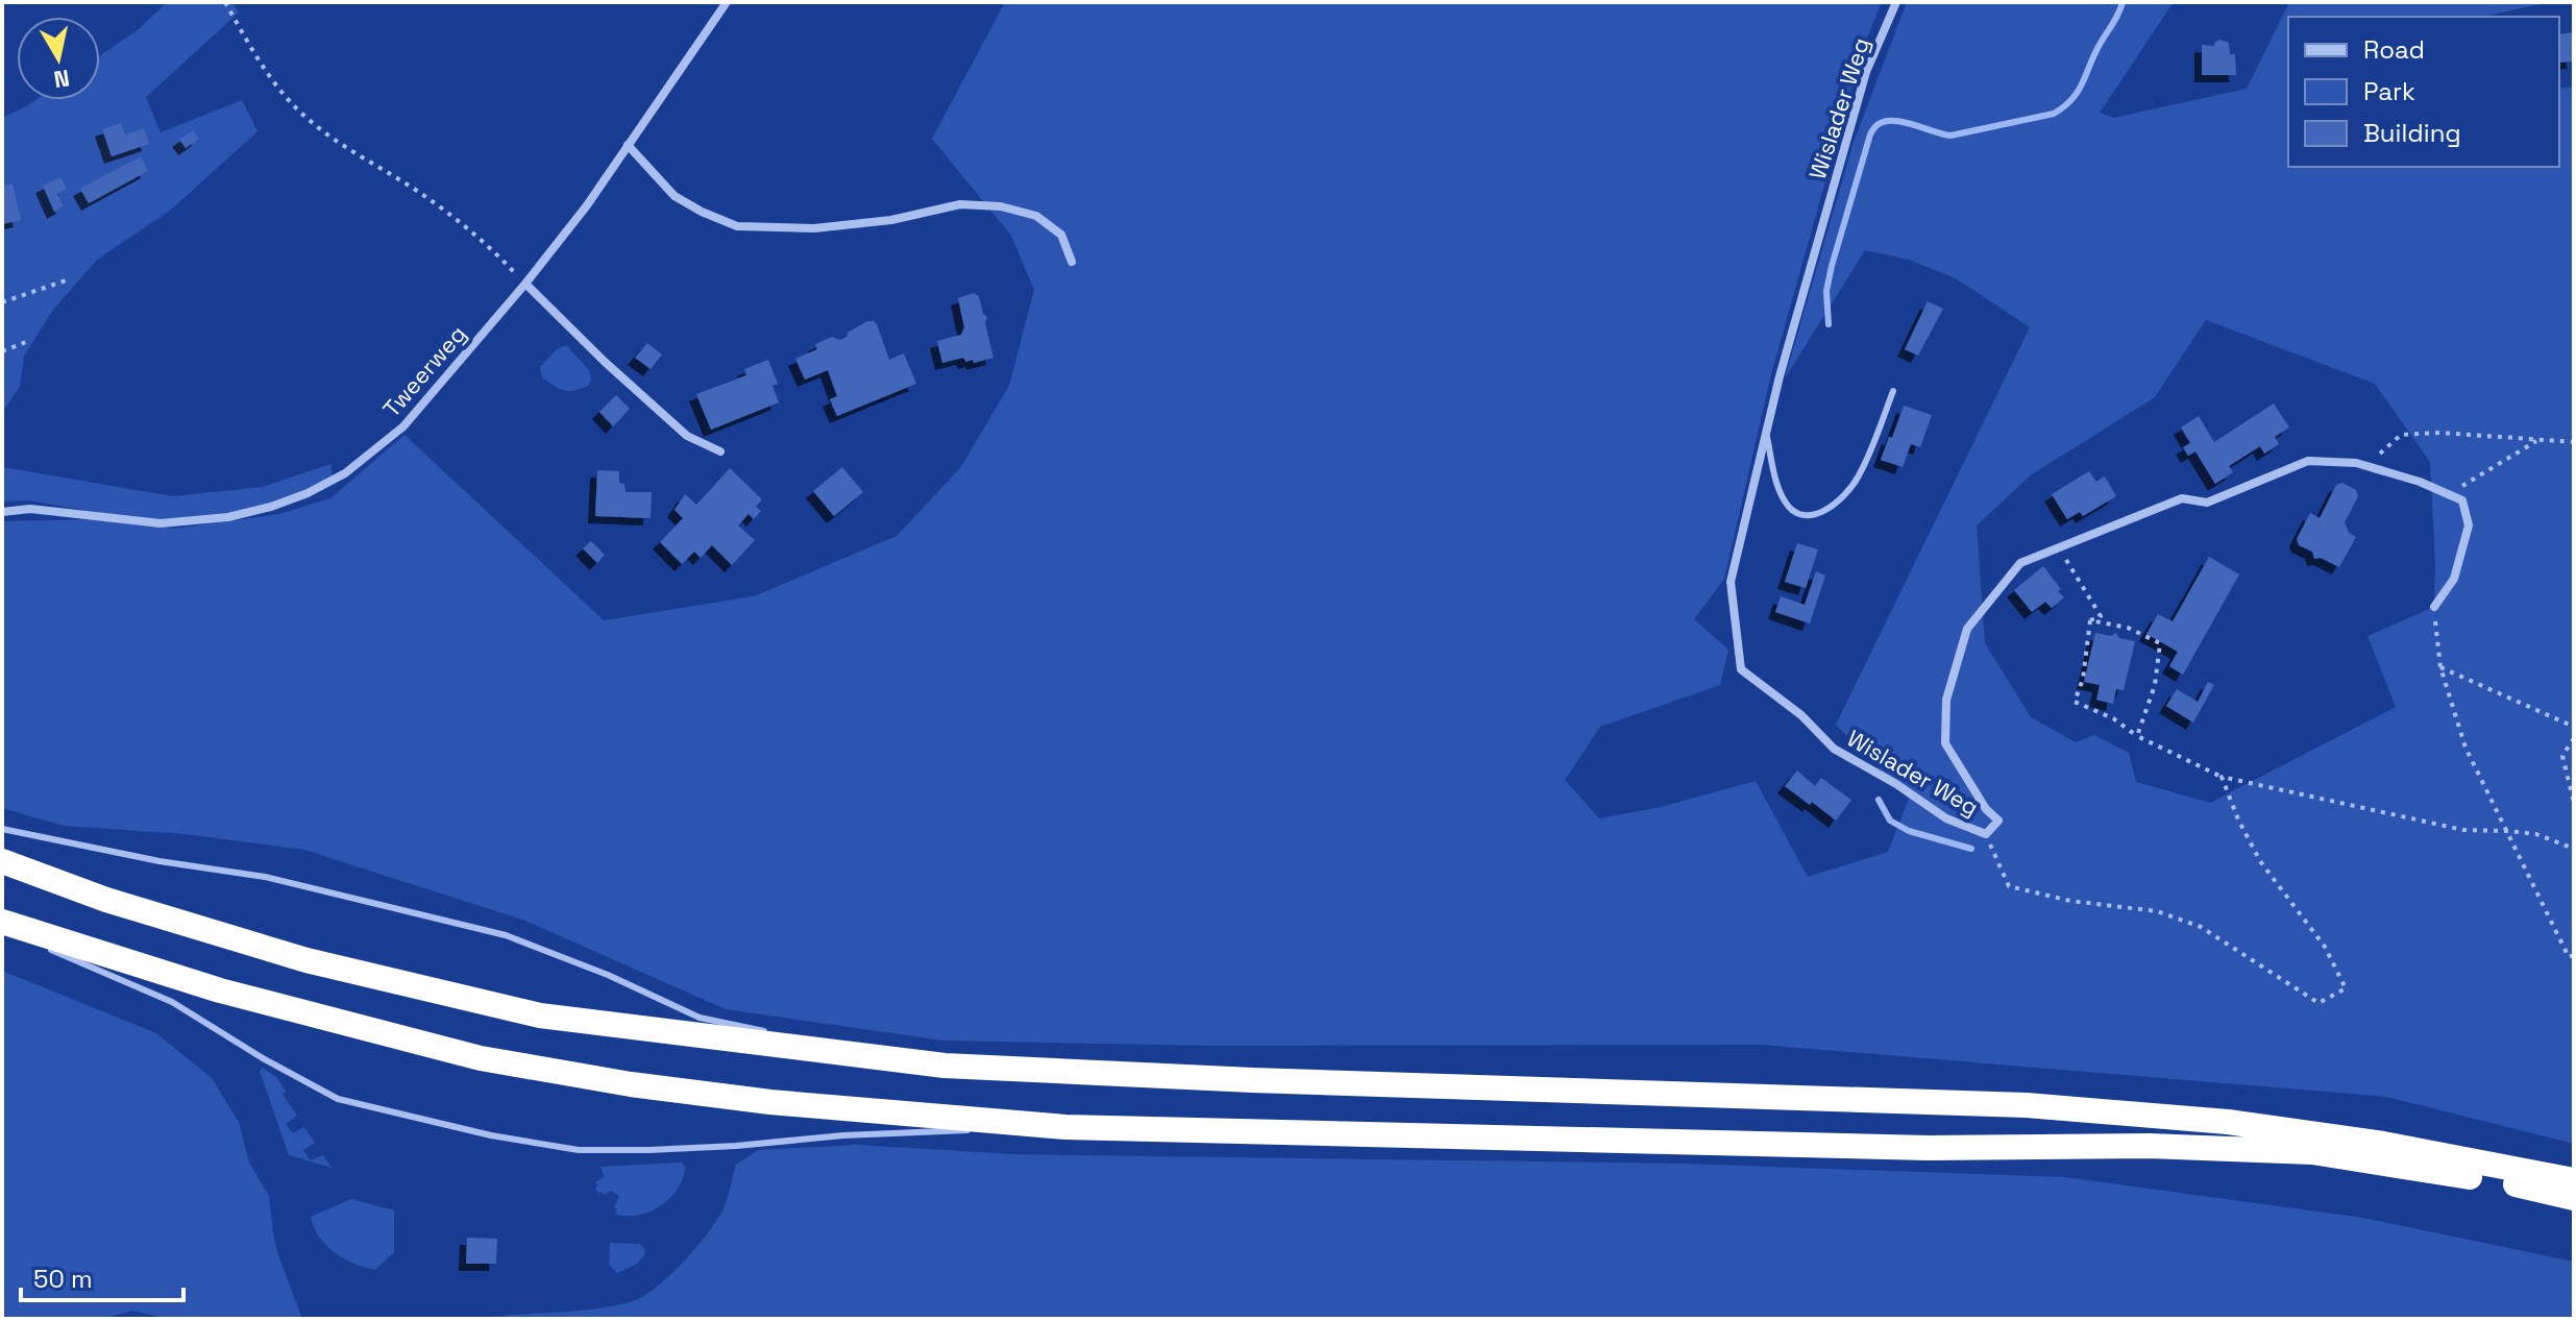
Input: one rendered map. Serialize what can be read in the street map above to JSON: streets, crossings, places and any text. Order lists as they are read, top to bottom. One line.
{"streets":{"street":["Wislader Weg","Tweerweg"]},"legend":["Road","Park","Building"],"scale_bar":"50 m","north":"bottom"}
